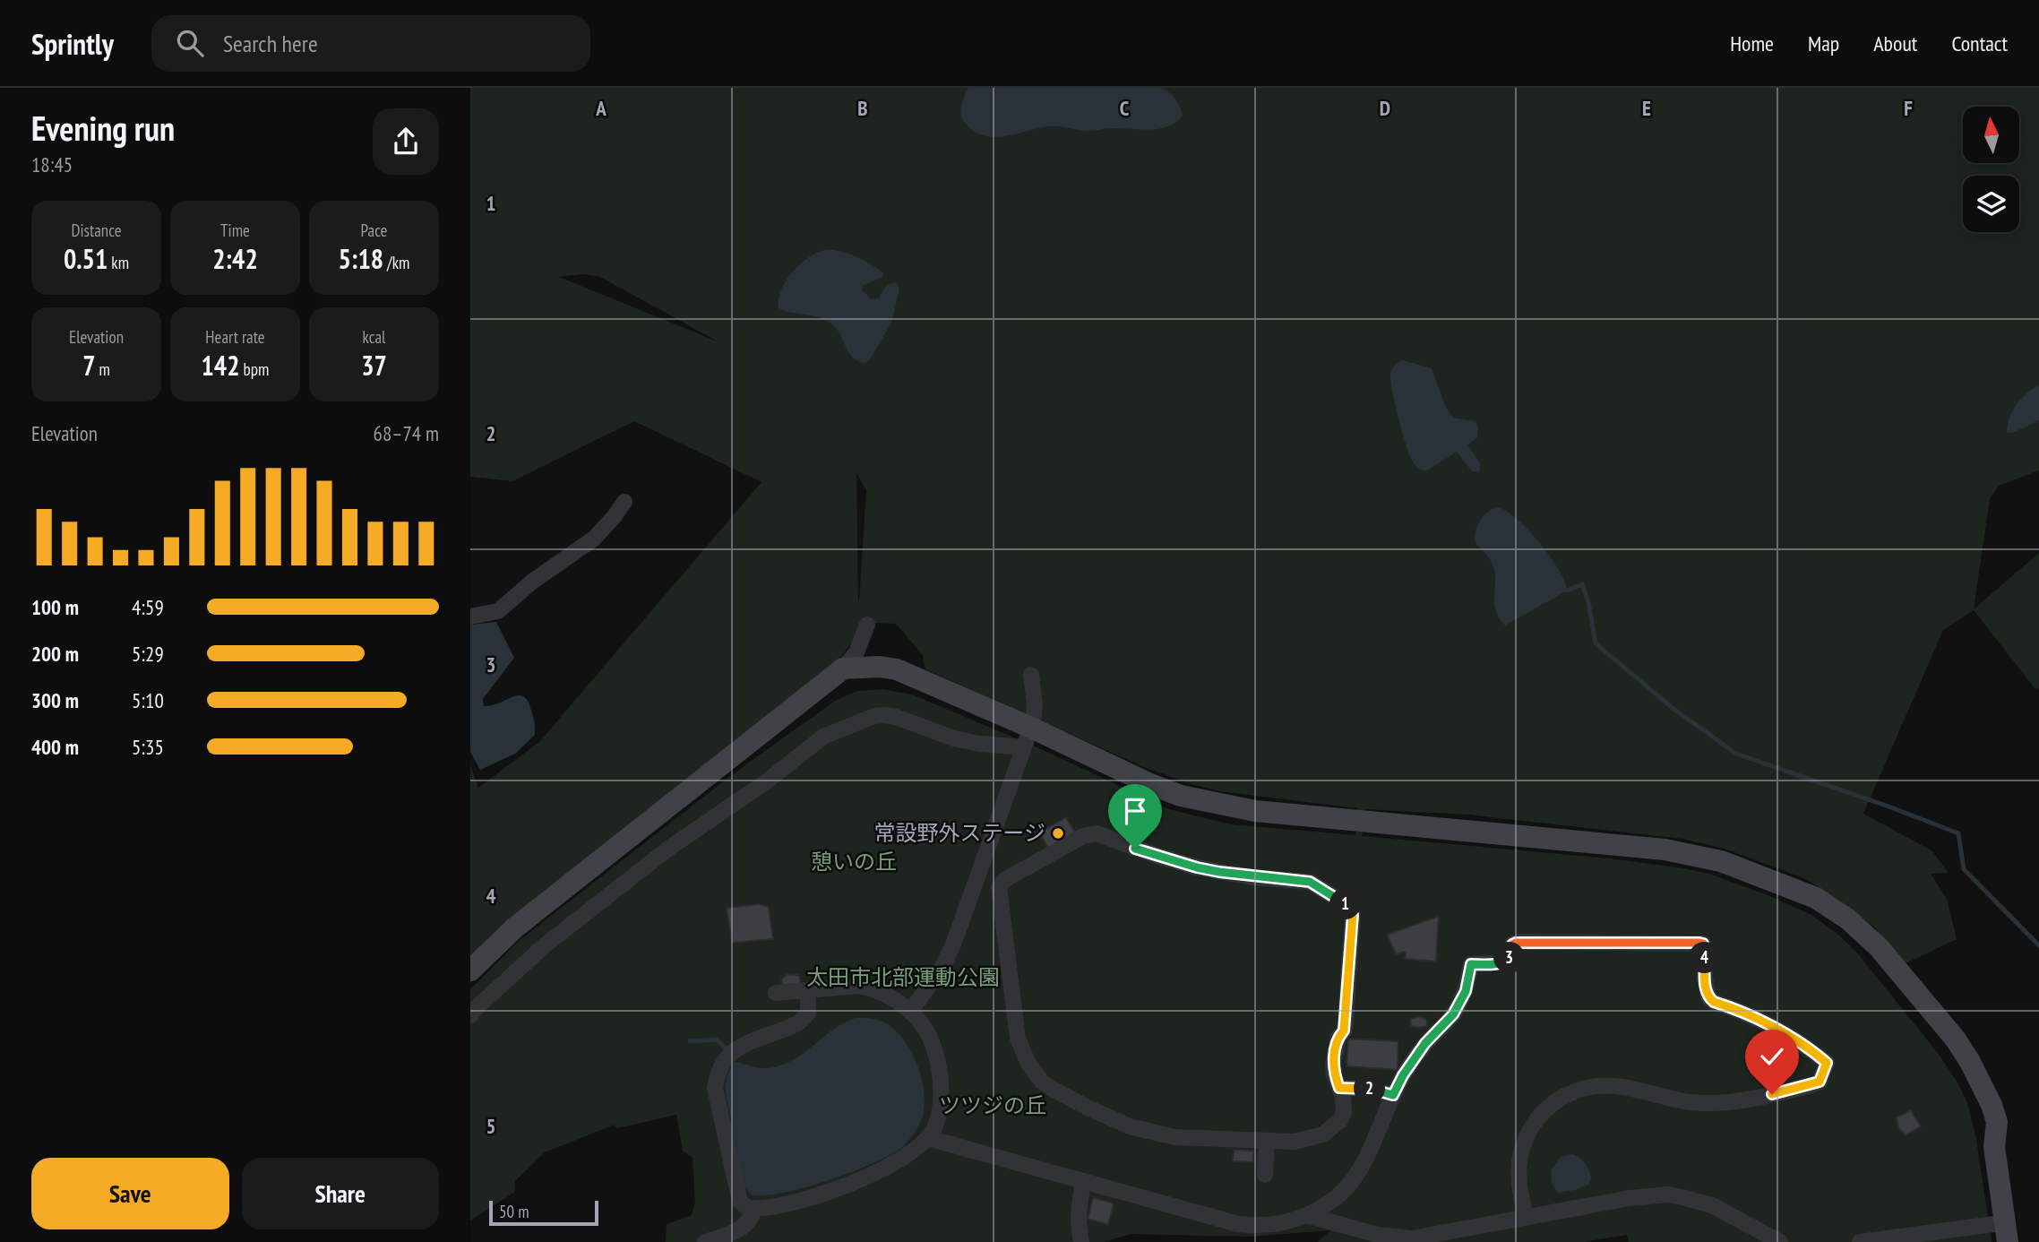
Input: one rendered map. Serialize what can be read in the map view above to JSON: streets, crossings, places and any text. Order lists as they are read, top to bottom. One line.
{"parks":["憩いの丘","太田市北部運動公園","ツツジの丘"],"places":["常設野外ステージ"],"scale_bar":"50 m","north":"top","page":{"header":"Sprintly","search":"Search here","nav":["Home","Map","About","Contact"],"heading":["Evening run","18:45"],"stats":[["Distance","0.51 km"],["Time","2:42"],["Pace","5:18 /km"],["Elevation","7 m"],["Heart rate","142 bpm"],["kcal","37"]],"chart":["Elevation","68–74 m"],"list":[{"name":"100 m","note":"4:59"},{"name":"200 m","note":"5:29"},{"name":"300 m","note":"5:10"},{"name":"400 m","note":"5:35"}],"pins":["1","3","4","2"],"buttons":["Save","Share"],"scale":"50 m"},"grid":{"columns":["A","B","C","D","E","F"],"rows":["1","2","3","4","5"]}}
